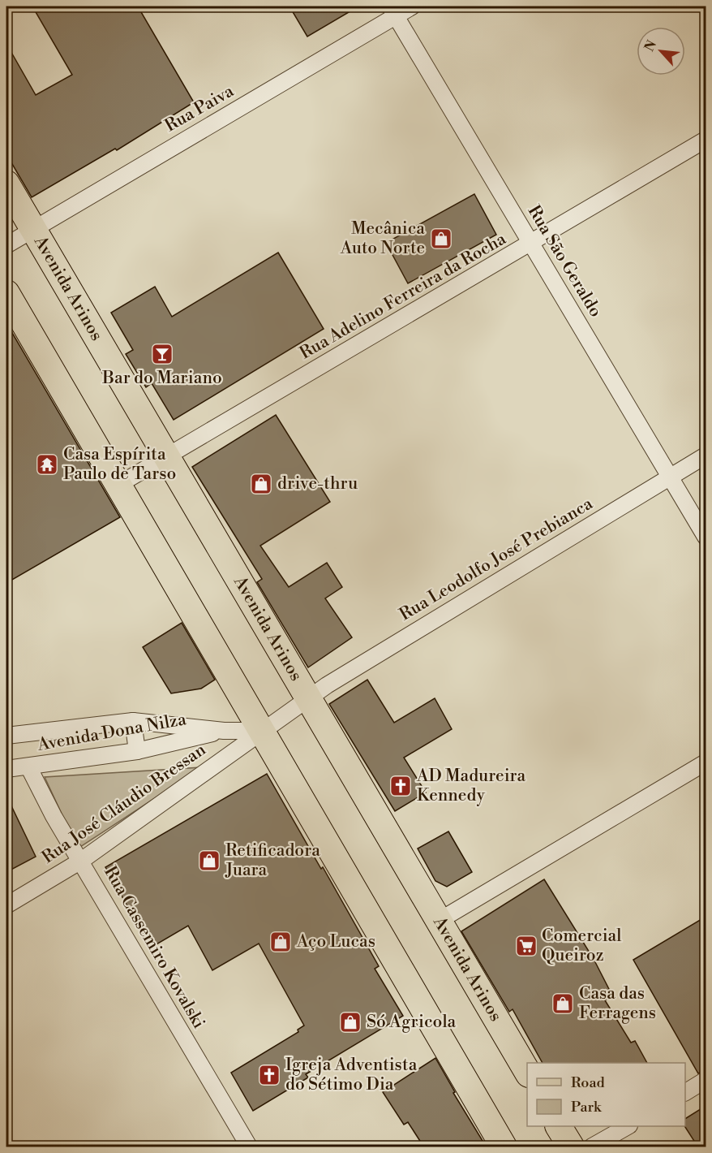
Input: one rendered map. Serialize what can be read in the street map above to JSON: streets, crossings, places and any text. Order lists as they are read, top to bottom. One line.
{"streets":{"main road":["Avenida Arinos"],"street":["Rua Paiva","Rua São Geraldo","Rua Adelino Ferreira da Rocha","Rua Leodolfo José Prebianca","Avenida Dona Nilza","Rua José Cláudio Bressan","Rua Cassemiro Kovalski"]},"crossings":[["Rua Paiva","Rua São Geraldo"],["Rua Paiva","Avenida Arinos"],["Rua São Geraldo","Rua Adelino Ferreira da Rocha"],["Rua São Geraldo","Rua Leodolfo José Prebianca"],["Avenida Arinos","Rua Adelino Ferreira da Rocha"],["Avenida Arinos","Rua Leodolfo José Prebianca"],["Rua Leodolfo José Prebianca","Avenida Dona Nilza"],["Rua Leodolfo José Prebianca","Rua José Cláudio Bressan"],["Avenida Dona Nilza","Rua José Cláudio Bressan"],["Avenida Dona Nilza","Rua Cassemiro Kovalski"],["Rua José Cláudio Bressan","Rua Cassemiro Kovalski"]],"places":{"shop":["Mecânica Auto Norte","drive-thru","Retificadora Juara","Aço Lucas","Casa das Ferragens","Só Agricola"],"bar":["Bar do Mariano"],"temple":["Casa Espírita Paulo de Tarso"],"church":["AD Madureira Kennedy","Igreja Adventista do Sétimo Dia"],"supermarket":["Comercial Queiroz"]},"legend":["Road","Park"],"north":"top left"}
